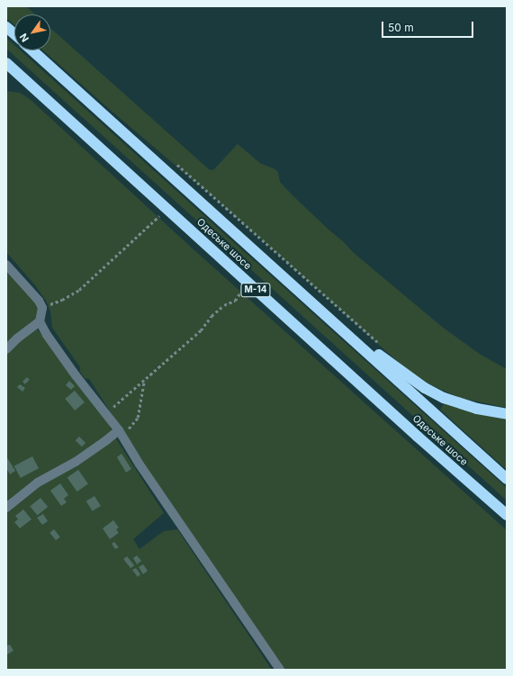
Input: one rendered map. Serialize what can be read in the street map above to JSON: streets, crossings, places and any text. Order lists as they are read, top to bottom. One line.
{"streets":{"highway":["Одеське шосе","М-14"]},"scale_bar":"50 m","north":"bottom left"}
